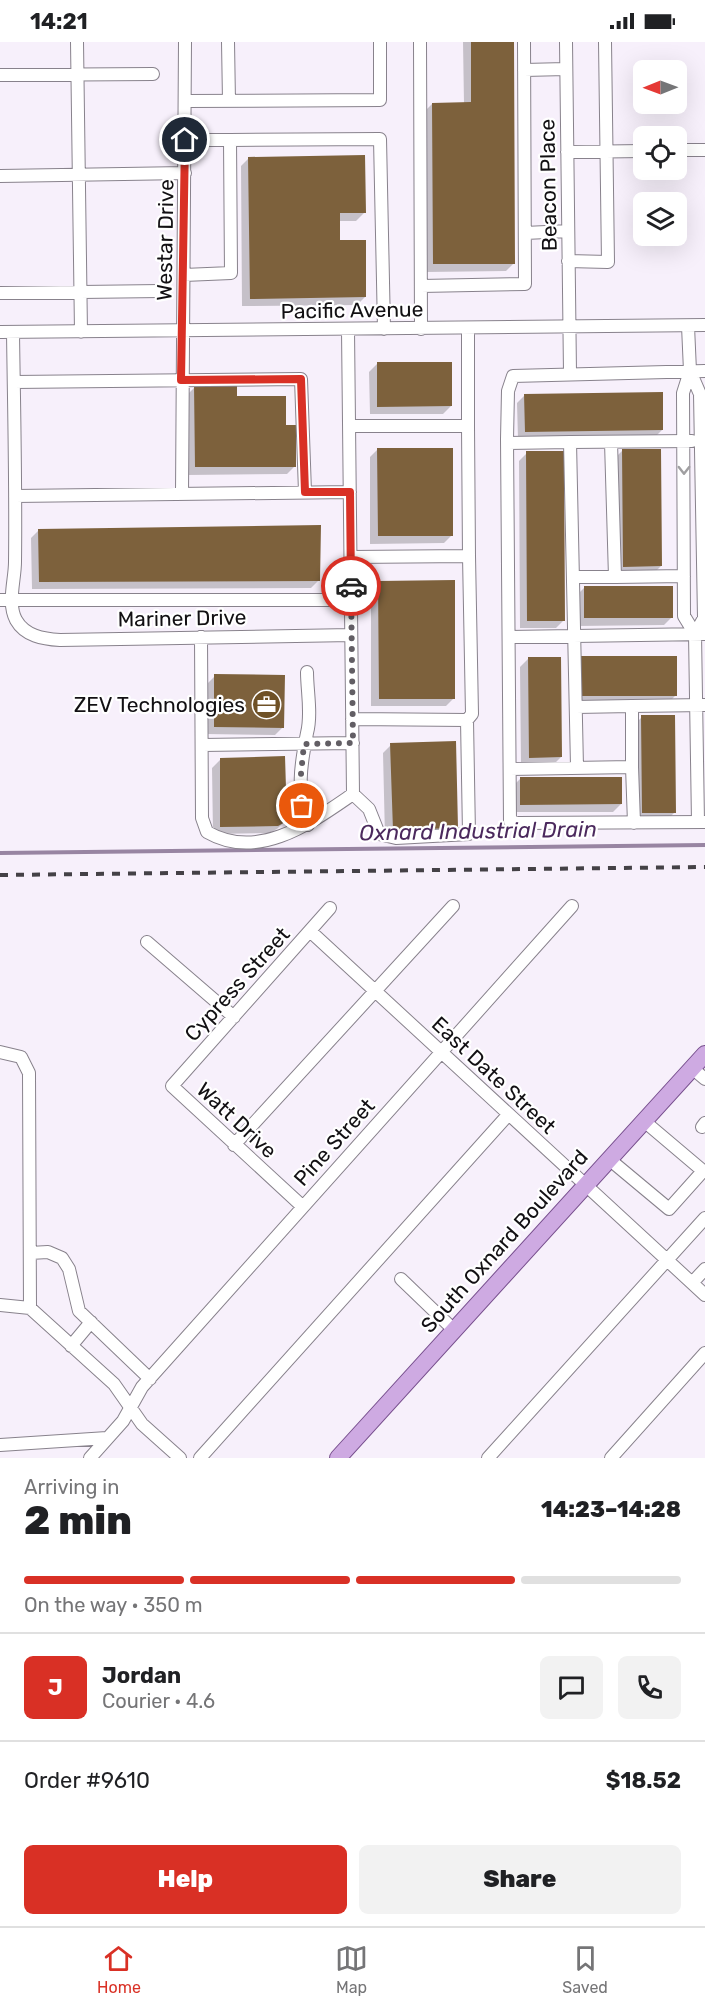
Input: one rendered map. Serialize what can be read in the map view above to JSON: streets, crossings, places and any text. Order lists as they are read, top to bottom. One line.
{"streets":{"main road":["South Oxnard Boulevard"],"street":["Beacon Place","Westar Drive","Pacific Avenue","Mariner Drive","Cypress Street","East Date Street","Watt Drive","Pine Street"]},"crossings":[["Beacon Place","Pacific Avenue"],["Westar Drive","Pacific Avenue"],["Cypress Street","East Date Street"],["Cypress Street","Watt Drive"],["East Date Street","Pine Street"],["East Date Street","South Oxnard Boulevard"],["Watt Drive","Pine Street"]],"water":["Oxnard Industrial Drain"],"places":{"office":["ZEV Technologies"]},"north":"left","page":{"status":"14:21","heading":["2 min","Arriving in","14:23–14:28"],"panel":["Jordan","Courier · 4.6","Order #9610","$18.52"],"bar":"On the way · 350 m","round":"J","buttons":["Help","Share"],"tabs":["Home","Map","Saved"]}}
